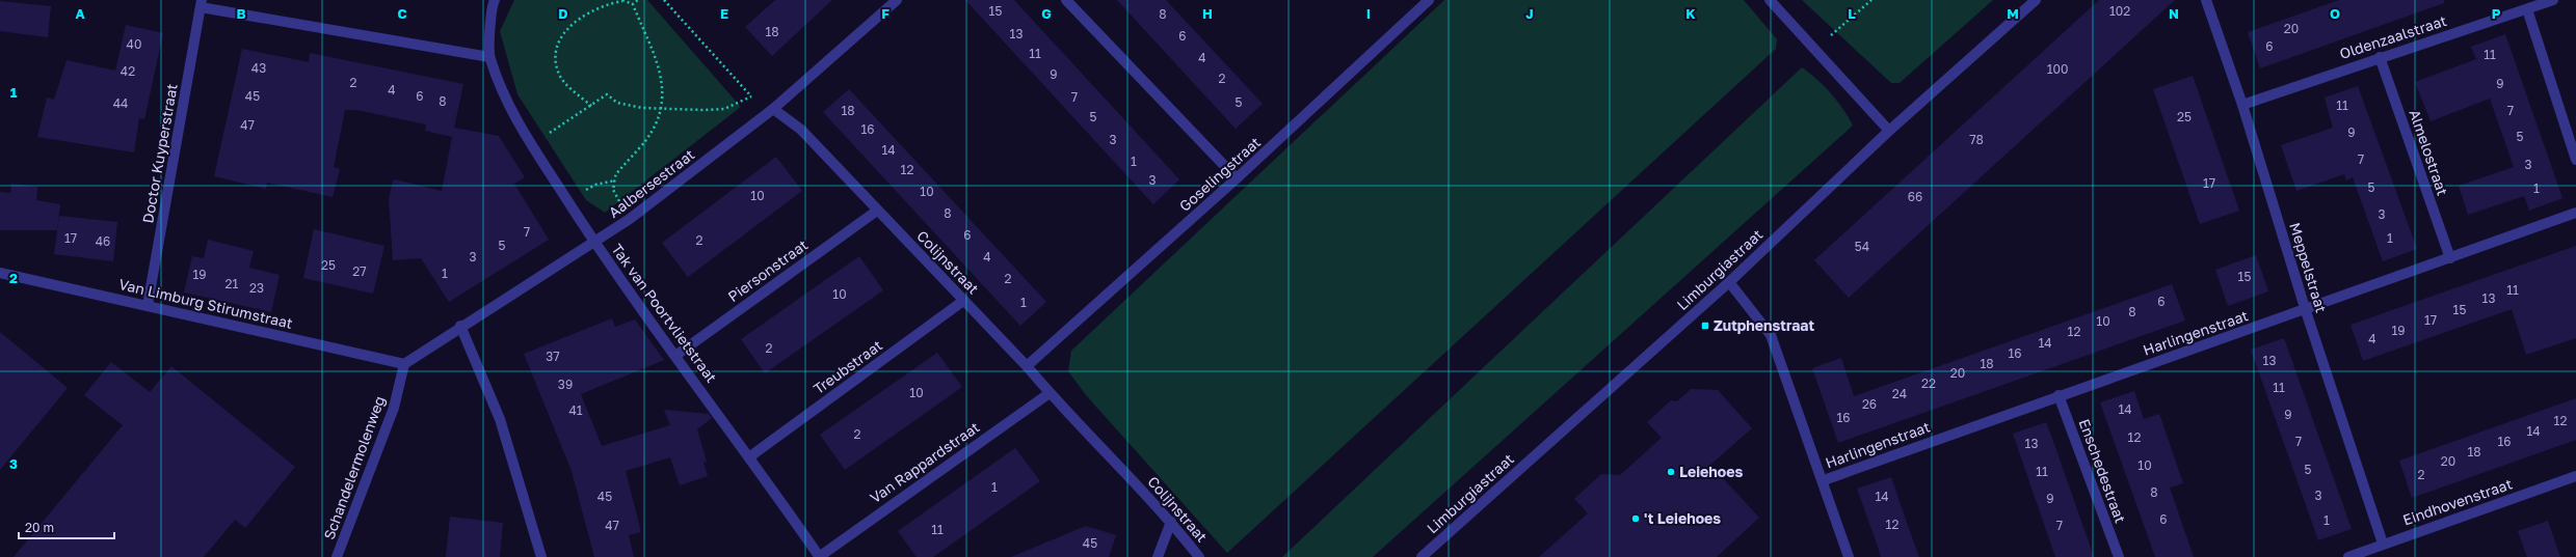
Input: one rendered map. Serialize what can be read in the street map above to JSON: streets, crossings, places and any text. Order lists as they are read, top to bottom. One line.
{"streets":{"street":["Oldenzaalstraat","Almelostraat","Doctor Kuyperstraat","Goselingstraat","Aalbersestraat","Colijnstraat","Meppelstraat","Limburgiastraat","Piersonstraat","Van Limburg Stirumstraat","Tak van Poortvlietstraat","Harlingenstraat","Treubstraat","Van Rappardstraat","Schandelermolenweg","Enschedestraat","Eindhovenstraat"]},"crossings":[["Oldenzaalstraat","Almelostraat"],["Oldenzaalstraat","Meppelstraat"],["Almelostraat","Harlingenstraat"],["Doctor Kuyperstraat","Van Limburg Stirumstraat"],["Goselingstraat","Colijnstraat"],["Aalbersestraat","Colijnstraat"],["Aalbersestraat","Van Limburg Stirumstraat"],["Aalbersestraat","Tak van Poortvlietstraat"],["Aalbersestraat","Schandelermolenweg"],["Colijnstraat","Piersonstraat"],["Colijnstraat","Treubstraat"],["Colijnstraat","Van Rappardstraat"],["Meppelstraat","Harlingenstraat"],["Meppelstraat","Eindhovenstraat"],["Piersonstraat","Tak van Poortvlietstraat"],["Van Limburg Stirumstraat","Schandelermolenweg"],["Tak van Poortvlietstraat","Treubstraat"],["Tak van Poortvlietstraat","Van Rappardstraat"],["Harlingenstraat","Enschedestraat"]],"places":{"transit":["Zutphenstraat"],"other":["Leiehoes","'t Leiehoes"]},"house_numbers":["15","102","8","20","18","13","6","40","6","11","11","4","43","100","42","9","2","2","9","4","45","6","7","8","5","44","11","18","7","5","25","47","16","9","5","3","78","14","7","1","3","12","3","17","5","1","10","10","66","8","3","7","6","17","1","2","46","5","54","3","4","25","27","1","19","15","2","21","23","11","10","13","6","1","15","8","17","10","19","12","4","14","2","16","37","13","18","20","22","39","11","10","24","26","14","41","9","16","12","14","2","12","7","16","13","18","20","10","5","11","2","1","8","3","45","14","9","6","1","12","47","7","11","45"],"scale_bar":"20 m","grid":{"columns":["A","B","C","D","E","F","G","H","I","J","K","L","M","N","O","P"],"rows":["1","2","3"]}}
